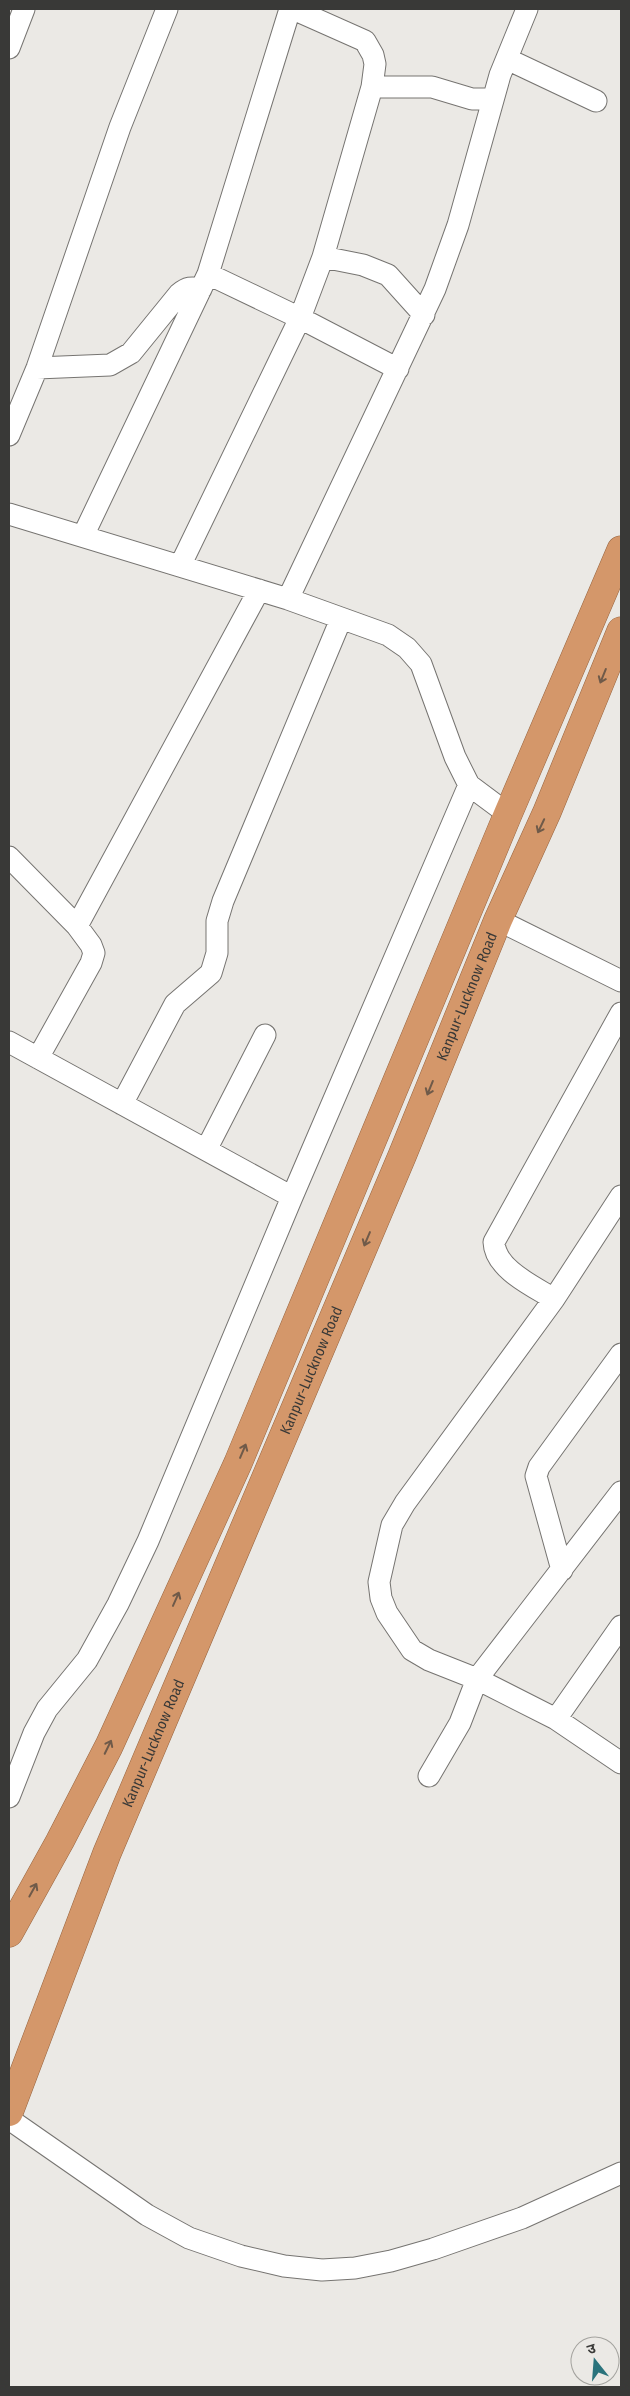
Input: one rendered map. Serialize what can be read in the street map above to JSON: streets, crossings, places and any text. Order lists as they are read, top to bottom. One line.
{"streets":{"highway":["Kanpur-Lucknow Road"]},"north":"top"}
